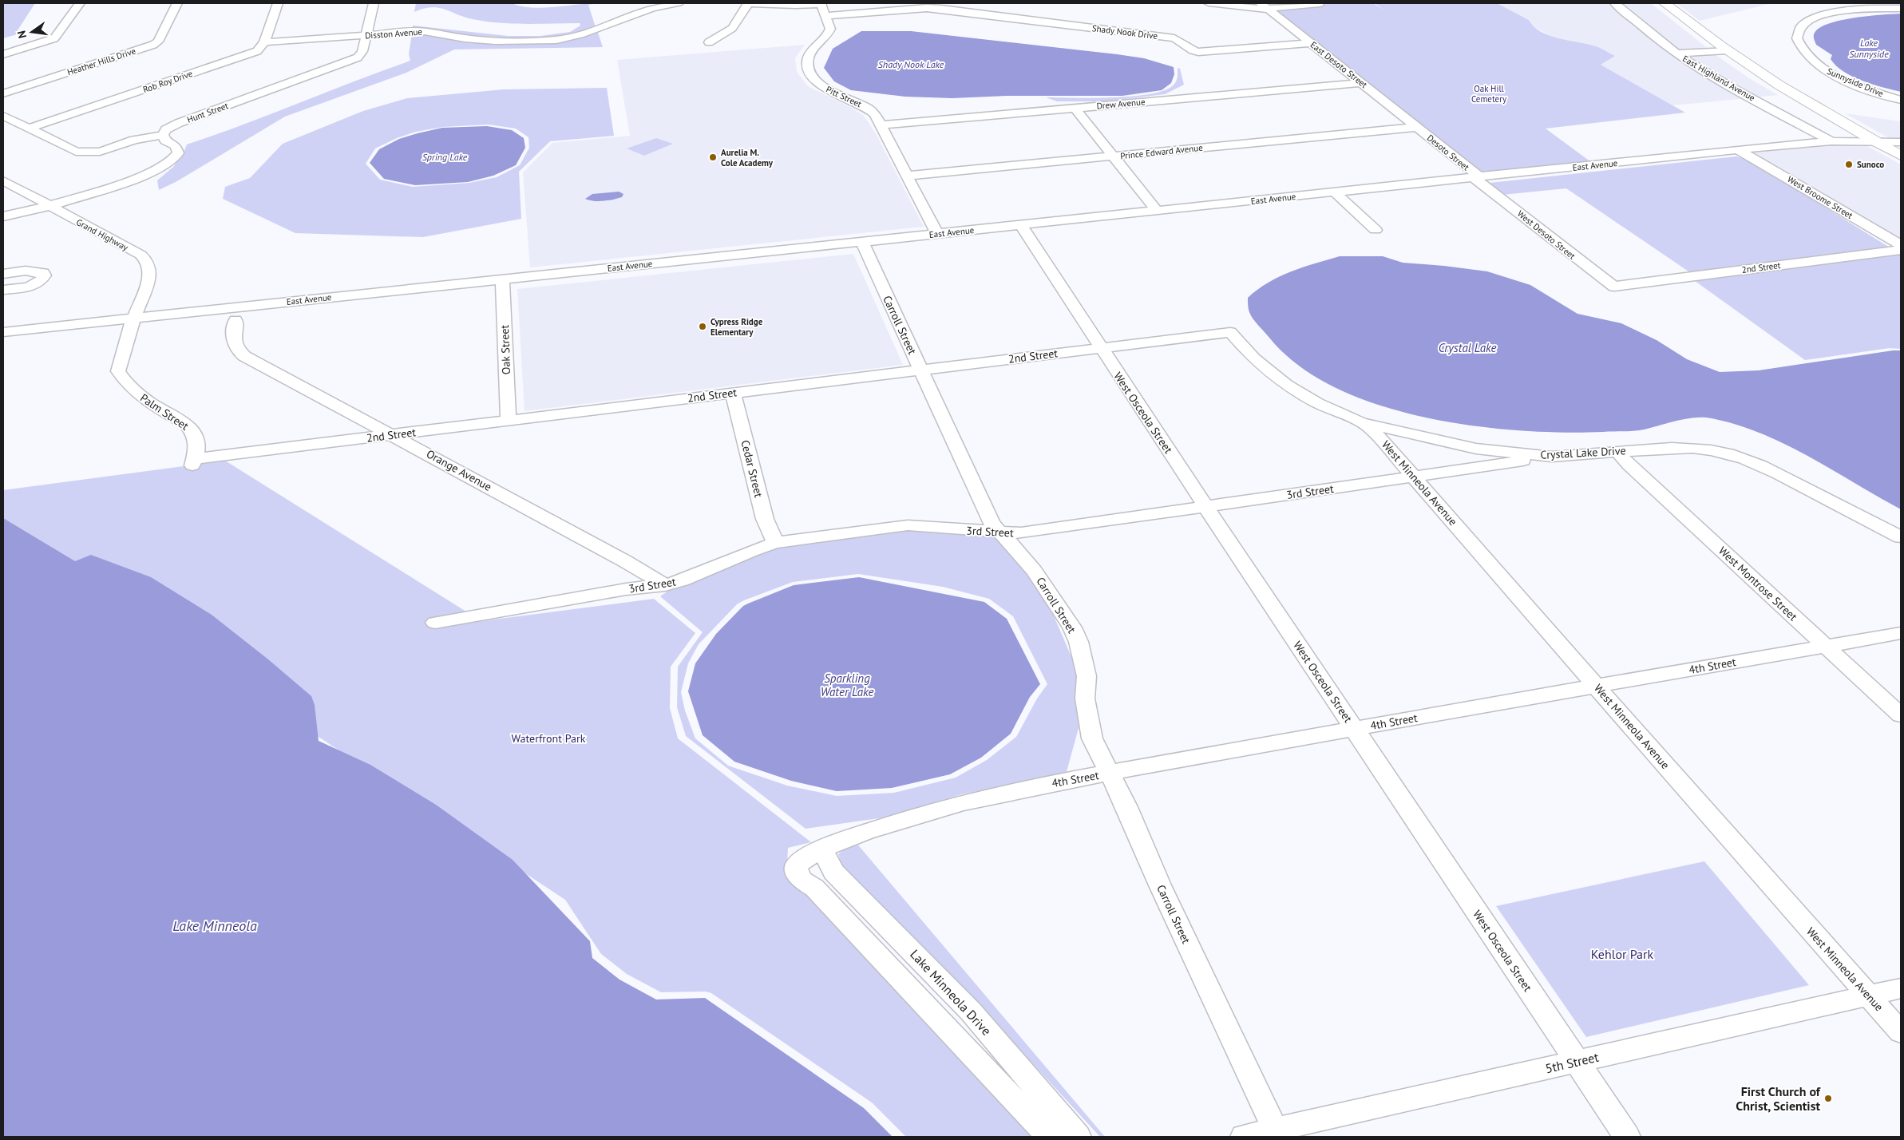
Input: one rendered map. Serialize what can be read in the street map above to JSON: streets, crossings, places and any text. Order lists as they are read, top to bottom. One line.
{"streets":{"street":["Shady Nook Drive","Disston Avenue","Heather Hills Drive","East Desoto Street","East Highland Avenue","Rob Roy Drive","Sunnyside Drive","Pitt Street","Drew Avenue","Hunt Street","Prince Edward Avenue","Desoto Street","East Avenue","West Broome Street","Grand Highway","West Desoto Street","2nd Street","Carroll Street","Oak Street","Palm Street","West Osceola Street","Crystal Lake Drive","Cedar Street","Orange Avenue","West Minneola Avenue","3rd Street","West Montrose Street","4th Street","Lake Minneola Drive","5th Street"]},"crossings":[["Shady Nook Drive","East Desoto Street"],["Shady Nook Drive","Pitt Street"],["Disston Avenue","Rob Roy Drive"],["Disston Avenue","Hunt Street"],["East Desoto Street","Drew Avenue"],["East Desoto Street","Prince Edward Avenue"],["East Desoto Street","Desoto Street"],["East Highland Avenue","East Avenue"],["Pitt Street","Drew Avenue"],["Pitt Street","Prince Edward Avenue"],["Pitt Street","East Avenue"],["Prince Edward Avenue","Desoto Street"],["Desoto Street","East Avenue"],["Desoto Street","West Desoto Street"],["East Avenue","West Broome Street"],["East Avenue","Grand Highway"],["East Avenue","West Desoto Street"],["East Avenue","Carroll Street"],["East Avenue","Oak Street"],["East Avenue","Palm Street"],["East Avenue","West Osceola Street"],["Grand Highway","Palm Street"],["West Desoto Street","2nd Street"],["2nd Street","Carroll Street"],["2nd Street","Oak Street"],["2nd Street","Palm Street"],["2nd Street","West Osceola Street"],["2nd Street","Crystal Lake Drive"],["2nd Street","Cedar Street"],["2nd Street","Orange Avenue"],["Carroll Street","3rd Street"],["Carroll Street","4th Street"],["Carroll Street","5th Street"],["West Osceola Street","3rd Street"],["West Osceola Street","4th Street"],["West Osceola Street","5th Street"],["Crystal Lake Drive","West Minneola Avenue"],["Crystal Lake Drive","3rd Street"],["Crystal Lake Drive","West Montrose Street"],["Cedar Street","3rd Street"],["Orange Avenue","3rd Street"],["West Minneola Avenue","3rd Street"],["West Minneola Avenue","4th Street"],["West Minneola Avenue","5th Street"],["West Montrose Street","4th Street"],["4th Street","Lake Minneola Drive"]],"water":["Lake Sunnyside","Shady Nook Lake","Spring Lake","Crystal Lake","Sparkling Water Lake","Lake Minneola"],"parks":["Oak Hill Cemetery","Waterfront Park","Kehlor Park"],"places":["Aurelia M. Cole Academy","Sunoco","Cypress Ridge Elementary","First Church of Christ, Scientist"],"north":"left"}
